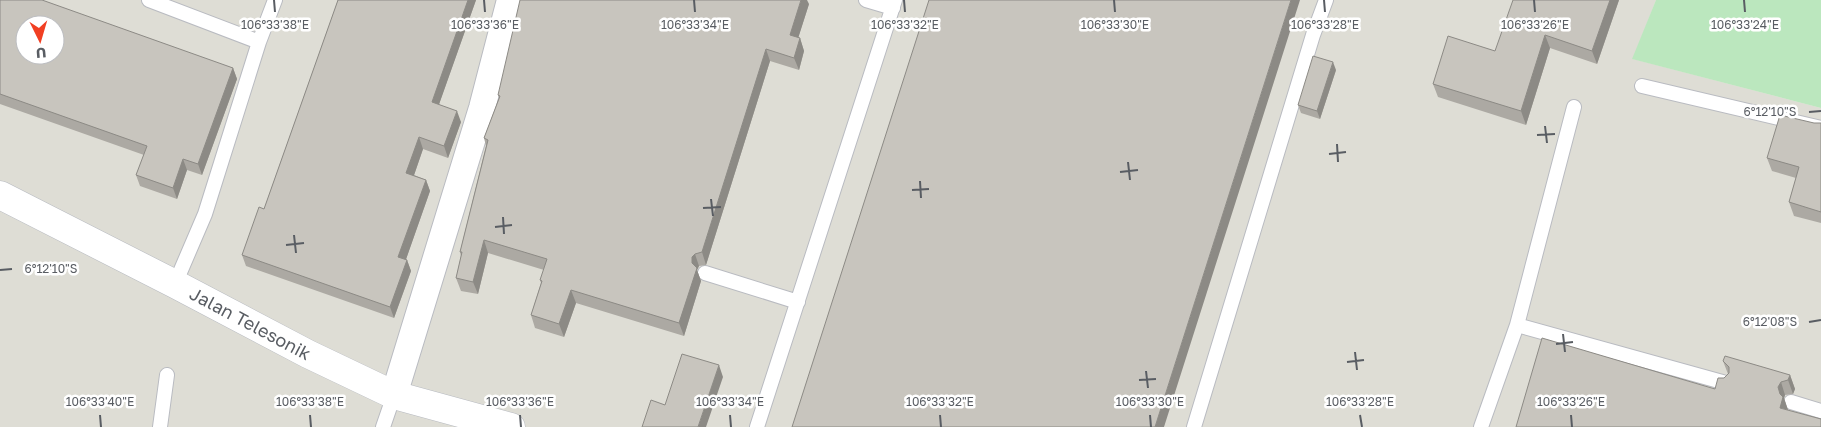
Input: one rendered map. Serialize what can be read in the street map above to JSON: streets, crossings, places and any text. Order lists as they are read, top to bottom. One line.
{"streets":{"street":["Jalan Telesonik"]},"north":"bottom","coordinates":["106°33'38\"E","106°33'36\"E","106°33'34\"E","106°33'32\"E","106°33'30\"E","106°33'28\"E","106°33'26\"E","106°33'24\"E","6°12'10\"S","6°12'08\"S","106°33'40\"E"]}
